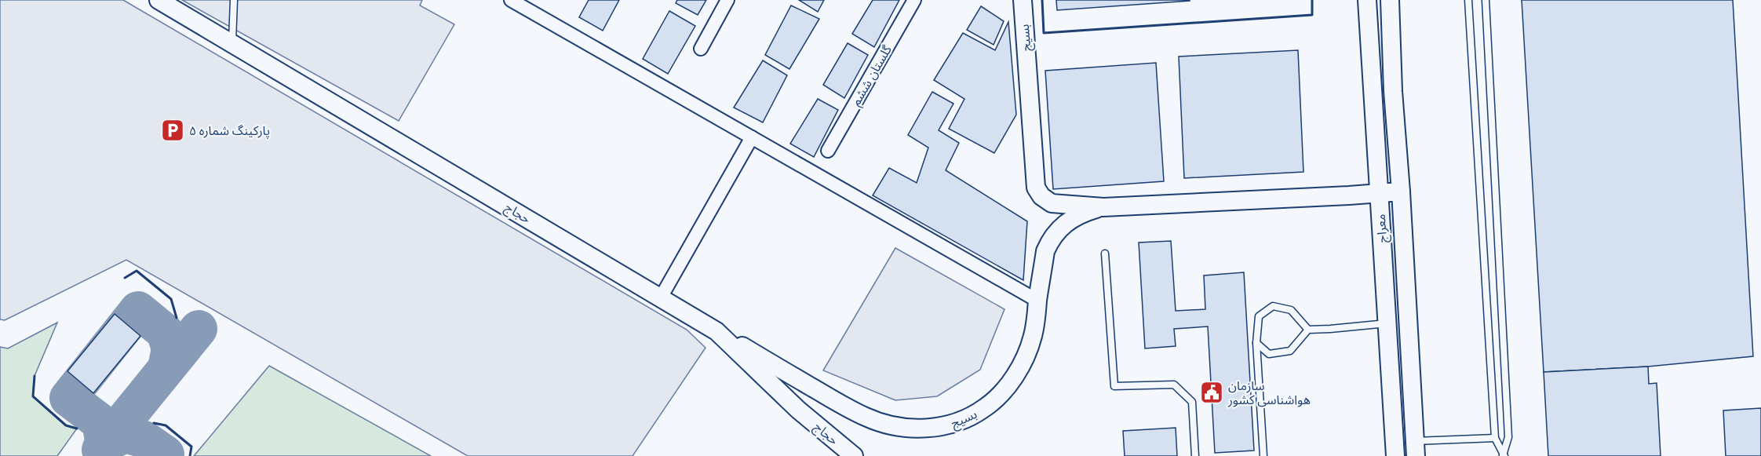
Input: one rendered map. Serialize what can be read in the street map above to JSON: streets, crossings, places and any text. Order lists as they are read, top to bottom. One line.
{"streets":{"main road":["بسیج","حجاج","معراج"],"street":["گلستان ششم"]},"crossings":[["بسیج","حجاج"]],"places":{"parking":["پارکینگ شماره ۵"],"public building":["سازمان هواشناسی کشور"]}}
